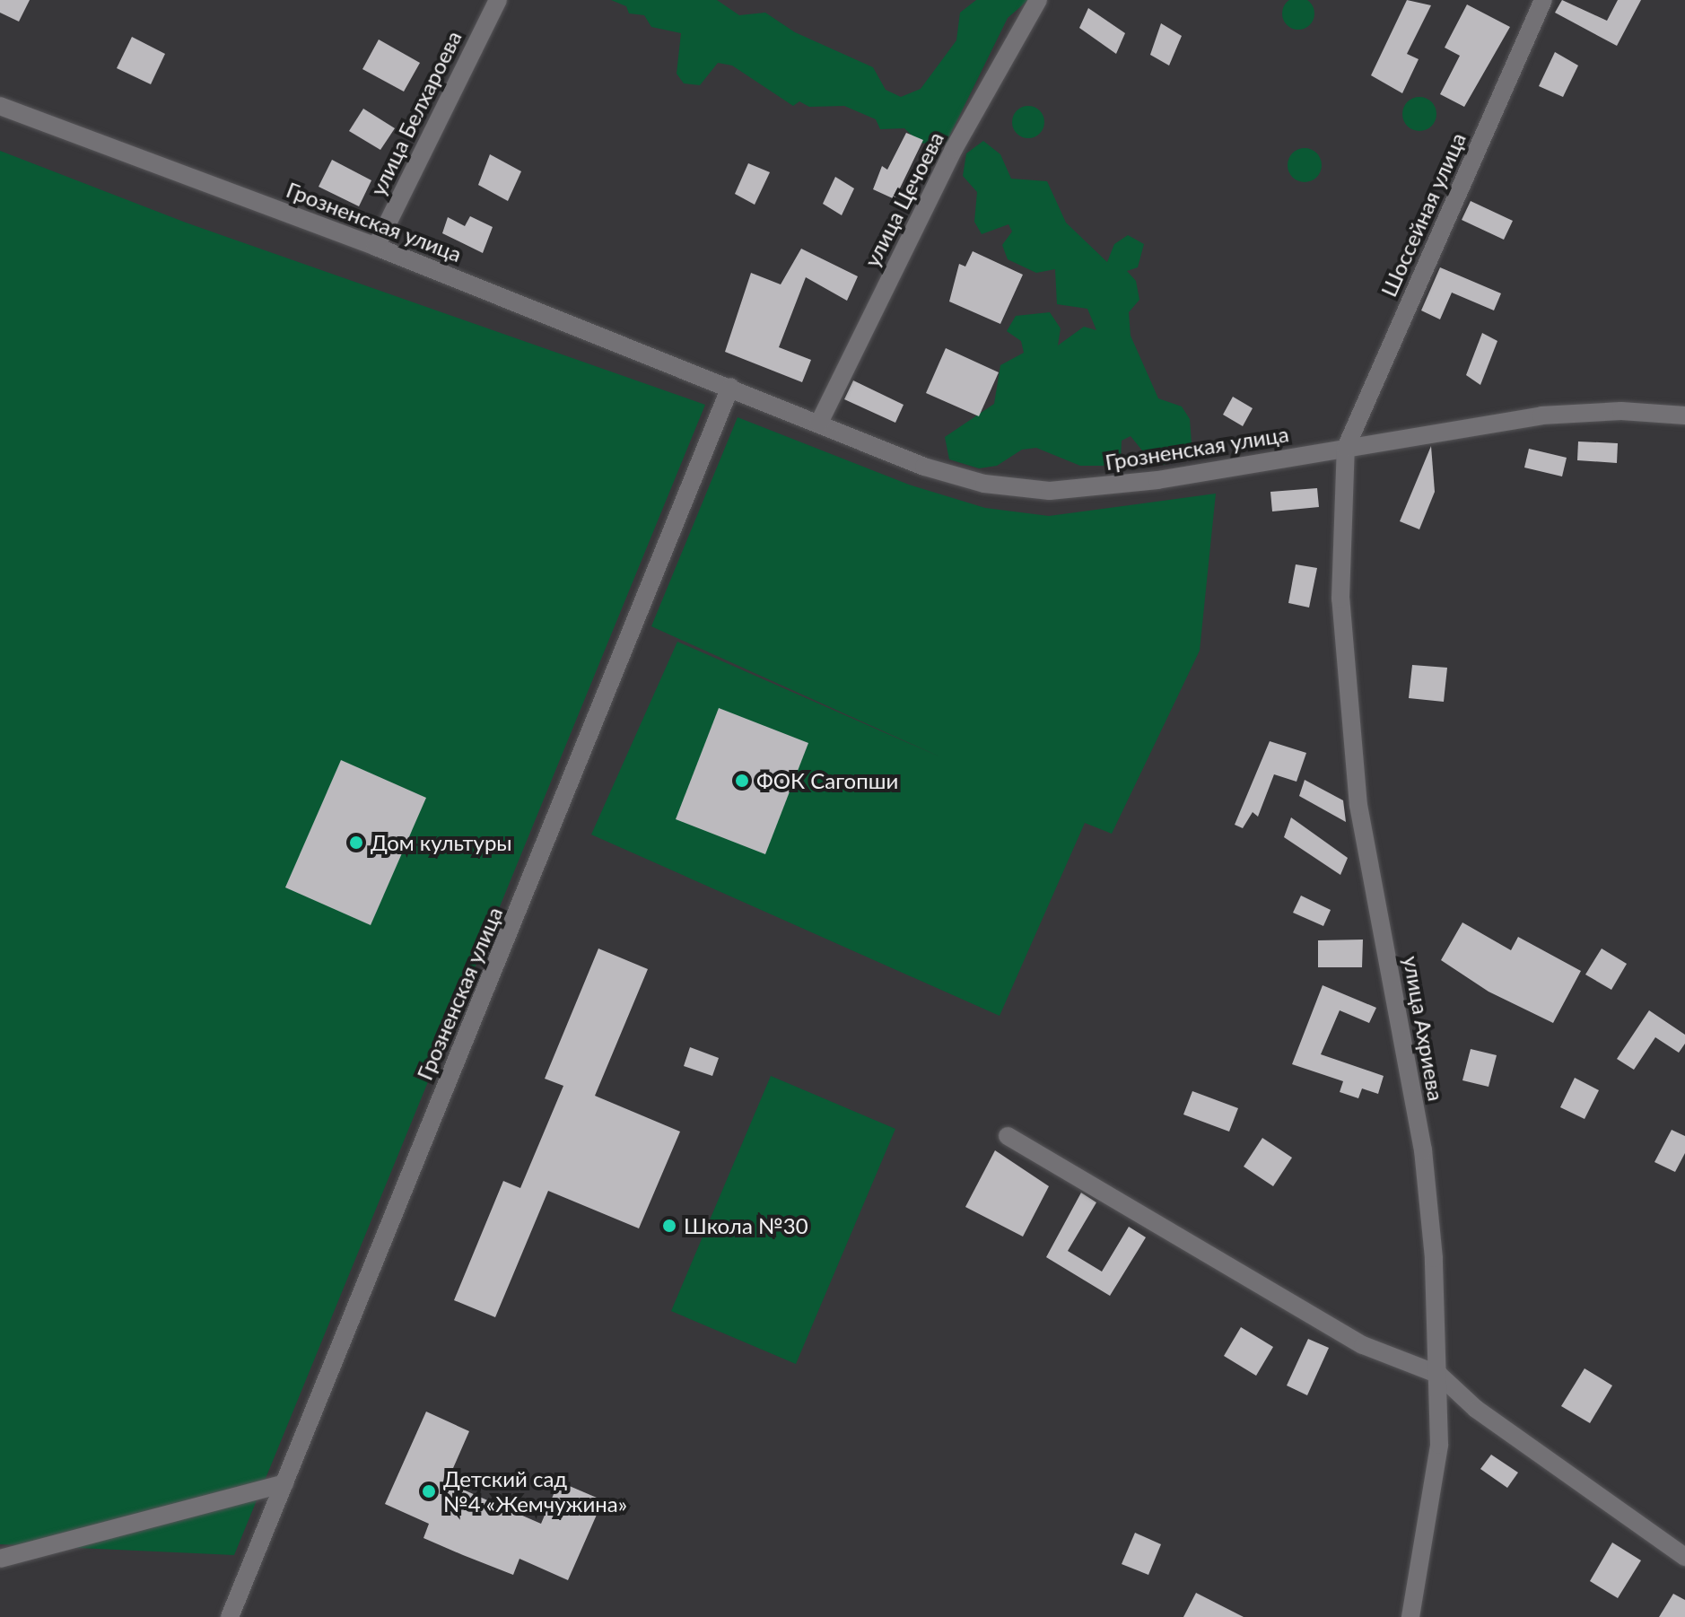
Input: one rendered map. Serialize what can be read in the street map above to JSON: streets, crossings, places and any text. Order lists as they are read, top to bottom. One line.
{"streets":{"street":["улица Белхароева","улица Цечоева","Шоссейная улица","Грозненская улица","улица Ахриева"]},"crossings":[["улица Белхароева","Грозненская улица"],["улица Цечоева","Грозненская улица"],["Шоссейная улица","Грозненская улица"],["Шоссейная улица","улица Ахриева"],["Грозненская улица","улица Ахриева"]],"places":["ФОК Сагопши","Дом культуры","Школа №30","Детский сад №4 «Жемчужина»"]}
